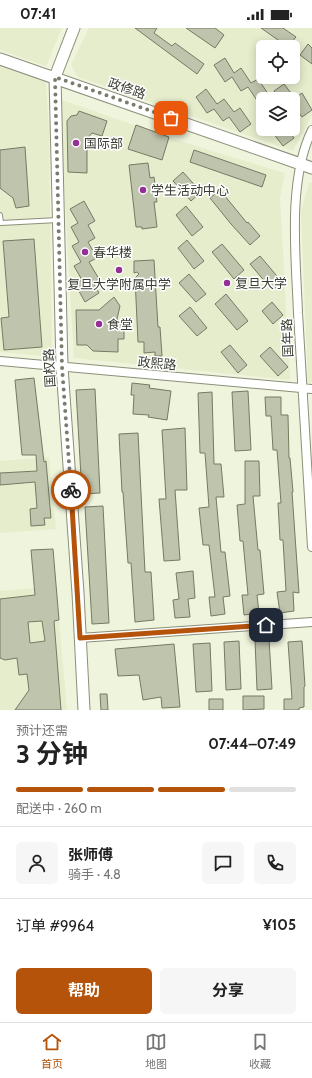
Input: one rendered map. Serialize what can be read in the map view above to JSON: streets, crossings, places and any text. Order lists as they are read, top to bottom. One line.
{"streets":{"street":["政修路","国年路","政熙路","国权路"]},"crossings":[["政修路","国年路"],["政修路","国权路"],["国年路","政熙路"],["政熙路","国权路"]],"places":["国际部","学生活动中心","春华楼","复旦大学附属中学","复旦大学","食堂"],"page":{"status":"07:41","heading":["3 分钟","预计还需","07:44–07:49"],"panel":["张师傅","骑手 · 4.8","订单 #9964","¥105"],"bar":"配送中 · 260 m","buttons":["帮助","分享"],"tabs":["首页","地图","收藏"]}}
